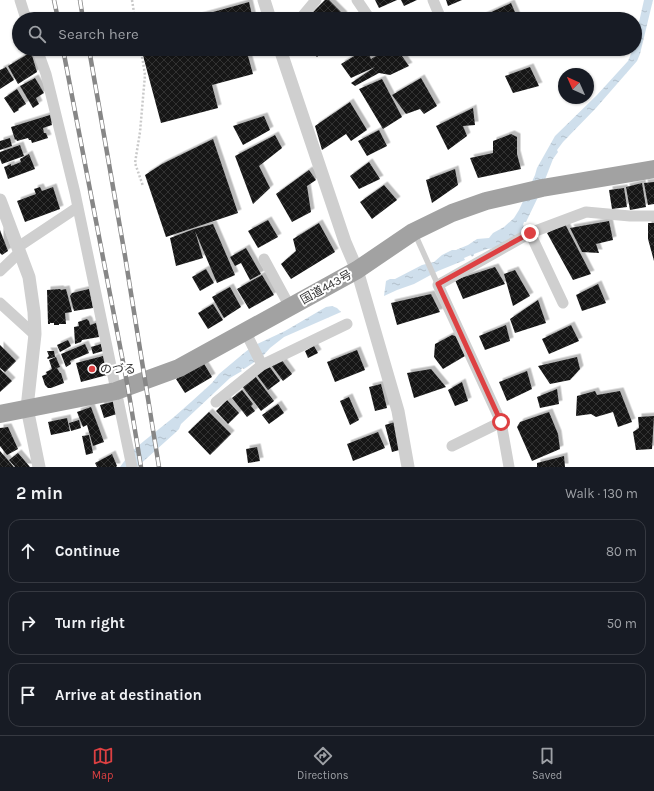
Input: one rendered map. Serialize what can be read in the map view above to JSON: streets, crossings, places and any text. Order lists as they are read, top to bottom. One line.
{"streets":{"highway":["国道443号"]},"places":["のづる"],"north":"top left","page":{"search":"Search here","heading":["2 min","Walk · 130 m"],"list":[["Continue","80 m"],["Turn right","50 m"],"Arrive at destination"],"nav":["Map","Directions","Saved"]}}
